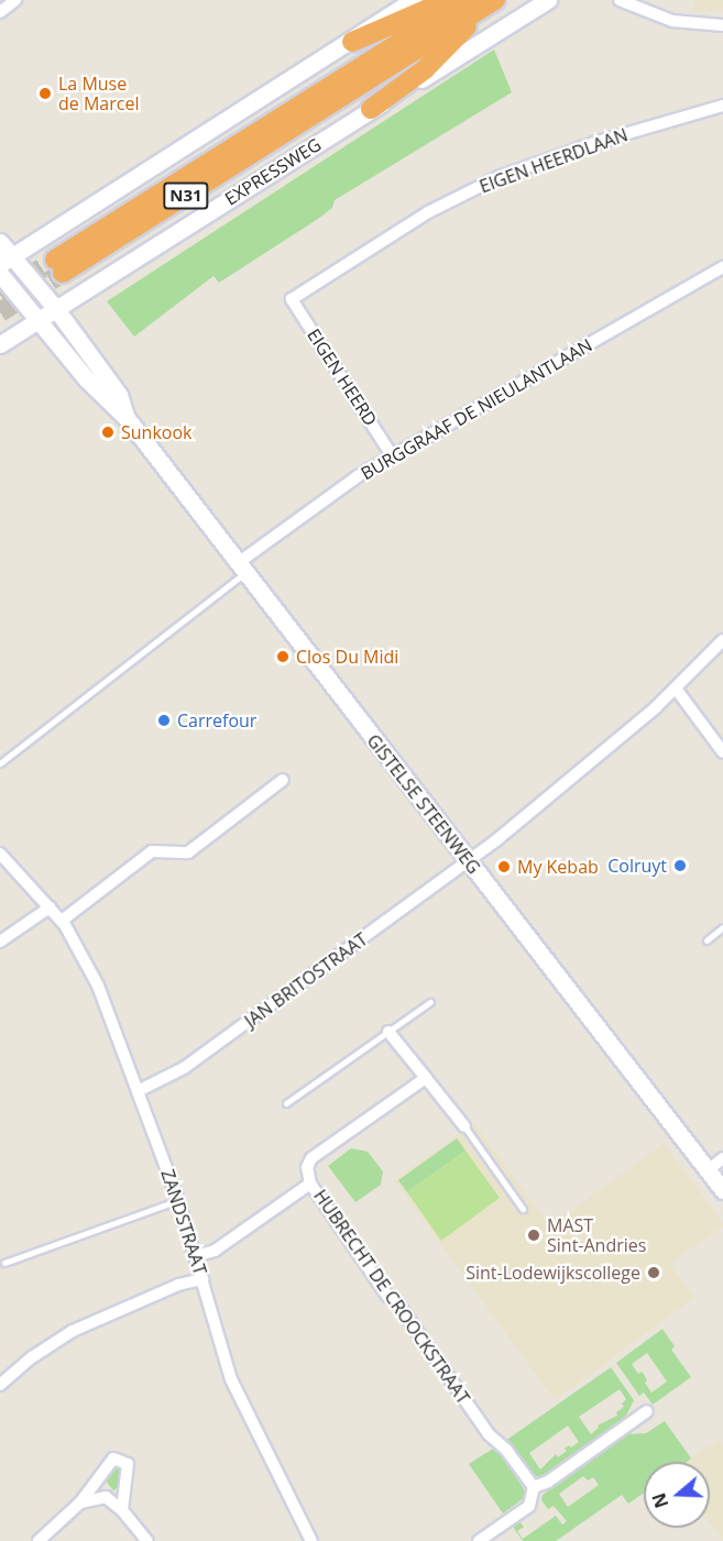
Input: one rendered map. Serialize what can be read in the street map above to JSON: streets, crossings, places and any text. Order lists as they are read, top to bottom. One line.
{"streets":{"highway":["EXPRESSWEG","N31"],"main road":["GISTELSE STEENWEG"],"street":["EIGEN HEERDLAAN","EIGEN HEERD","BURGGRAAF DE NIEULANTLAAN","JAN BRITOSTRAAT","ZANDSTRAAT","HUBRECHT DE CROOCKSTRAAT"]},"crossings":[["EIGEN HEERDLAAN","EIGEN HEERD"],["EXPRESSWEG","GISTELSE STEENWEG"],["EIGEN HEERD","BURGGRAAF DE NIEULANTLAAN"],["BURGGRAAF DE NIEULANTLAAN","GISTELSE STEENWEG"],["GISTELSE STEENWEG","JAN BRITOSTRAAT"],["JAN BRITOSTRAAT","ZANDSTRAAT"],["ZANDSTRAAT","HUBRECHT DE CROOCKSTRAAT"]],"places":["La Muse de Marcel","Sunkook","Clos Du Midi","Carrefour","Colruyt","My Kebab","MAST Sint-Andries","Sint-Lodewijkscollege"],"north":"left"}
